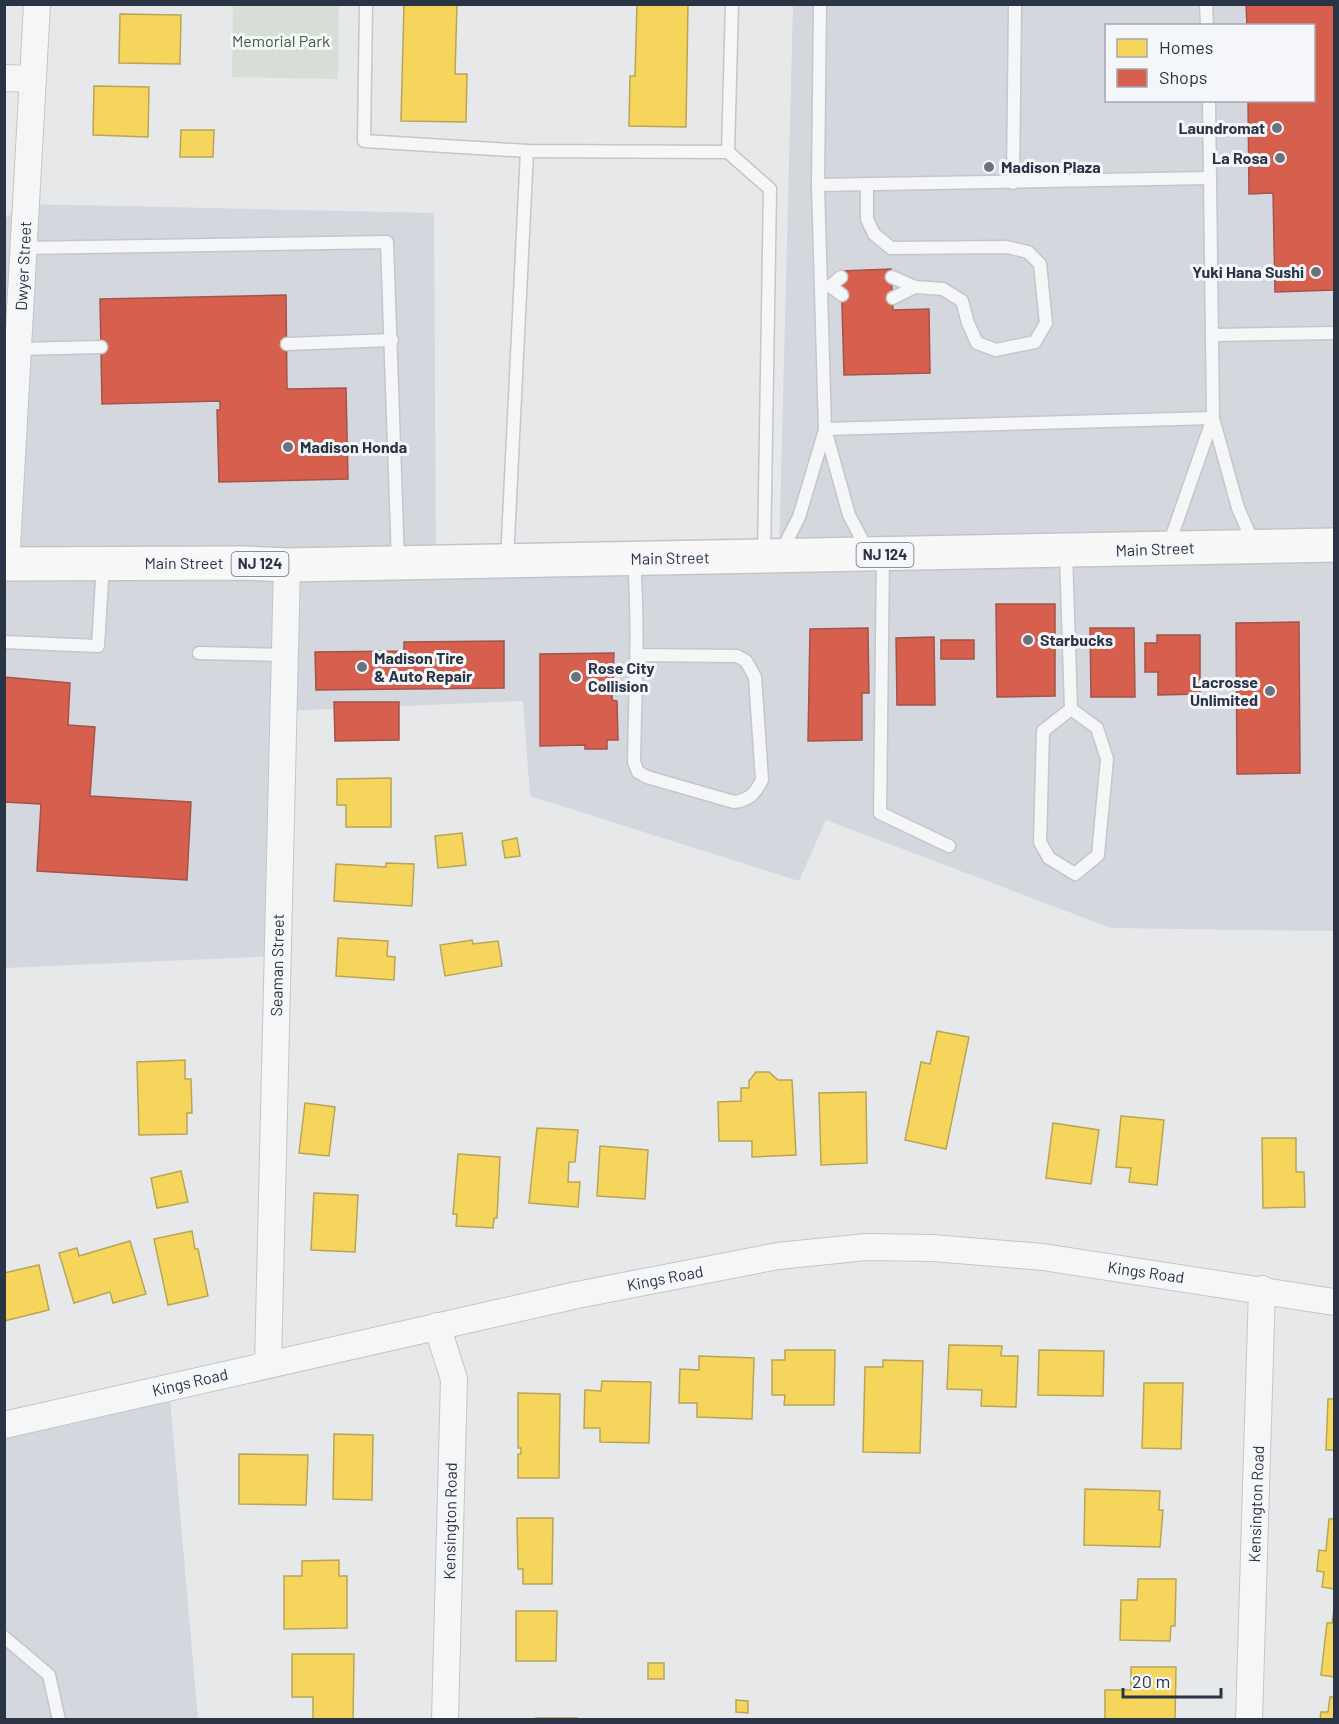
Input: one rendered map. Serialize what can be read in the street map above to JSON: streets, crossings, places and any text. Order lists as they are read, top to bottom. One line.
{"streets":{"main road":["Main Street","NJ 124"],"street":["Dwyer Street","Seaman Street","Kings Road","Kensington Road"]},"crossings":[["Dwyer Street","Main Street"],["Main Street","Seaman Street"],["Seaman Street","Kings Road"],["Kings Road","Kensington Road"]],"parks":["Memorial Park"],"places":["Laundromat","La Rosa","Madison Plaza","Yuki Hana Sushi","Madison Honda","Starbucks","Madison Tire & Auto Repair","Rose City Collision","Lacrosse Unlimited"],"legend":["Homes","Shops"],"scale_bar":"20 m"}
